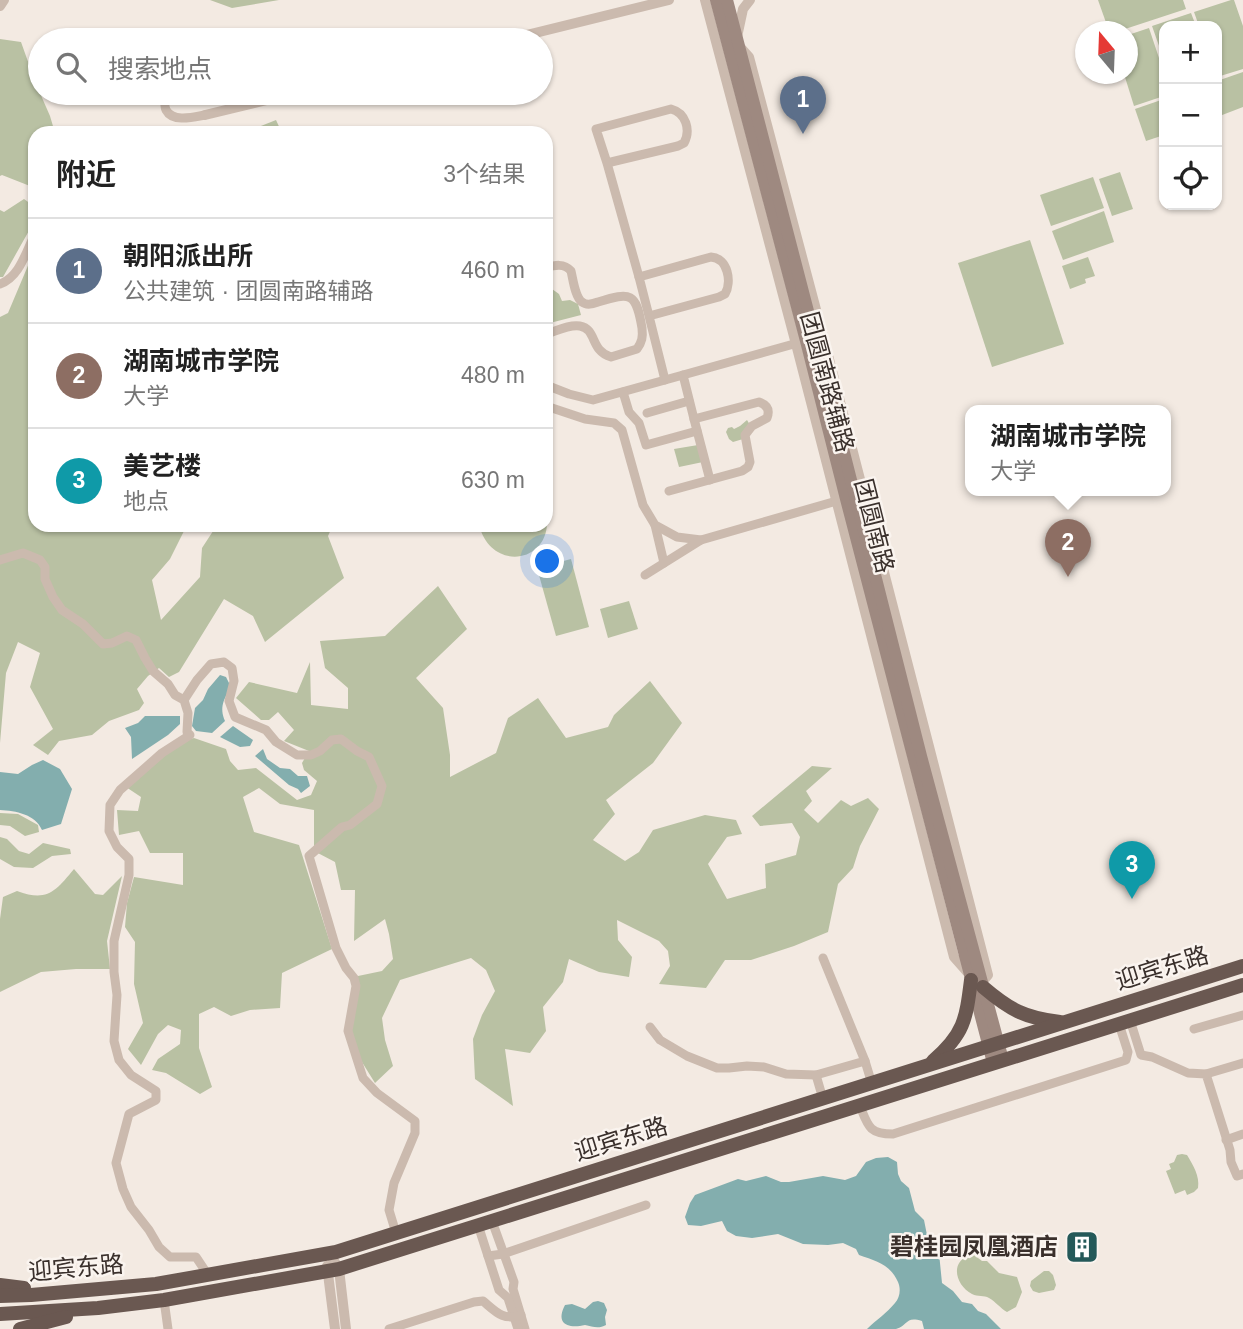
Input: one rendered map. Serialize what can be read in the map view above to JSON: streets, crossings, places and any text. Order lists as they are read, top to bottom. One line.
{"streets":{"highway":["迎宾东路"],"main road":["团圆南路"],"street":["团圆南路辅路"]},"crossings":[["团圆南路辅路","团圆南路"],["团圆南路","迎宾东路"]],"places":{"building":["碧桂园凤凰酒店"]},"north":"top","page":{"map_buttons":["+","−"],"search":"搜索地点","pins":["1","2","3"],"heading":["附近","3个结果"],"list":[{"mark":"1","name":"朝阳派出所","note":"公共建筑 · 团圆南路辅路","value":"460 m"},{"mark":"2","name":"湖南城市学院","note":"大学","value":"480 m"},{"mark":"3","name":"美艺楼","note":"地点","value":"630 m"}],"popup":["湖南城市学院","大学"]}}
